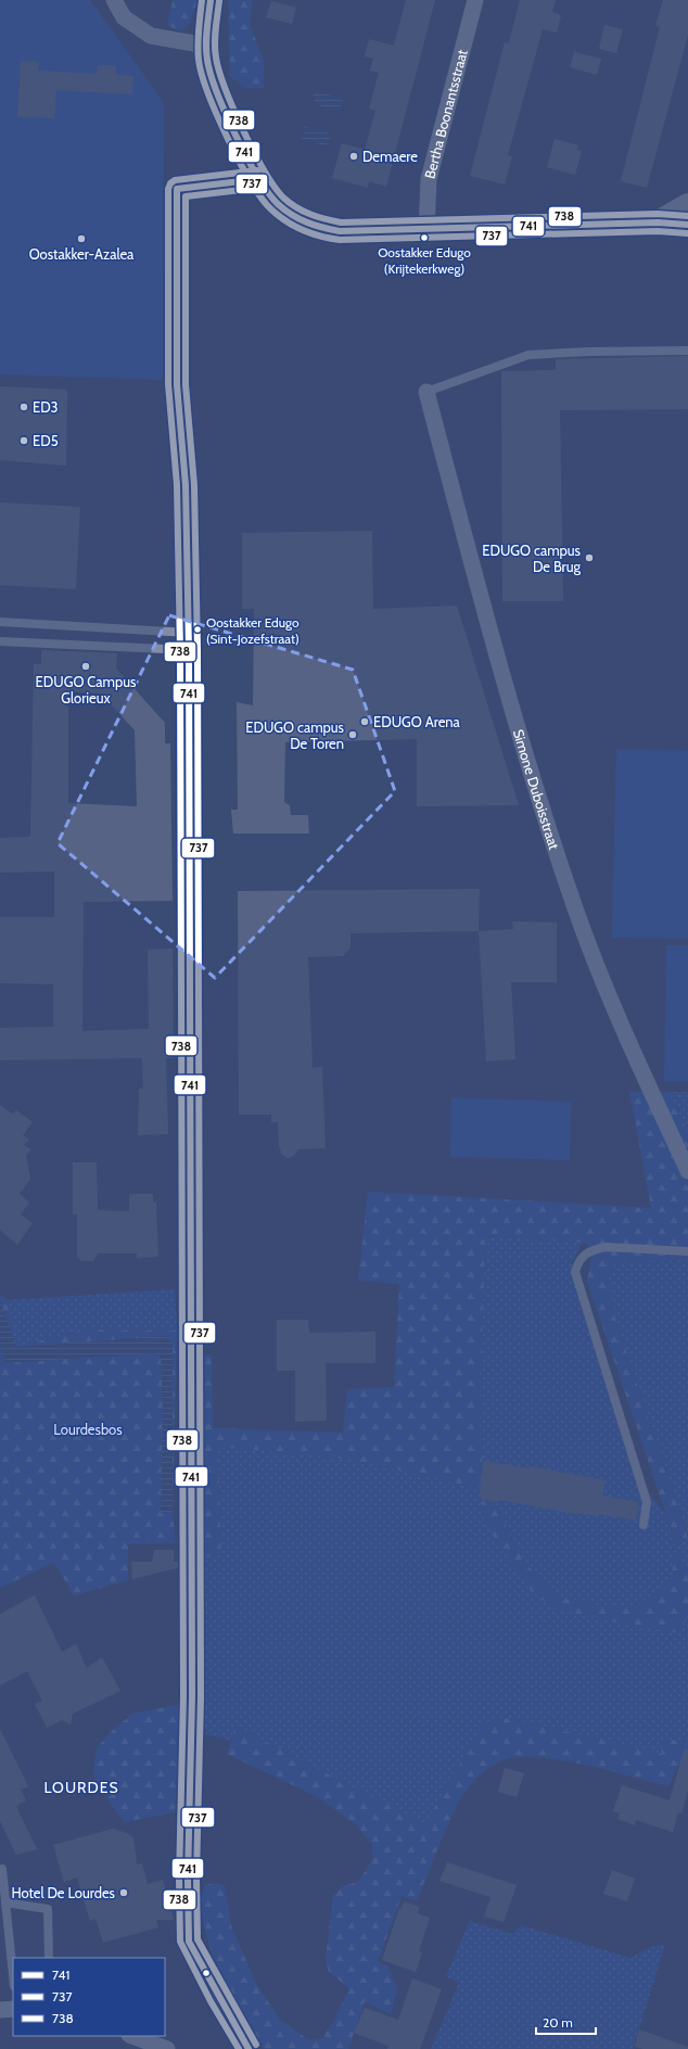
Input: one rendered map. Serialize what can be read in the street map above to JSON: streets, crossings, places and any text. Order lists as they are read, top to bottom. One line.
{"streets":{"street":["Bertha Boonantsstraat","Simone Duboisstraat"]},"districts":["LOURDES"],"parks":["Lourdesbos"],"places":["Demaere","Oostakker Edugo (Krijtekerkweg)","Oostakker-Azalea","ED3","ED5","EDUGO campus De Brug","Oostakker Edugo (Sint-Jozefstraat)","EDUGO Campus Glorieux","EDUGO Arena","EDUGO campus De Toren","Hotel De Lourdes"],"lines":["transit line 741","transit line 737","transit line 738"],"legend":["741","737","738"],"scale_bar":"20 m"}
